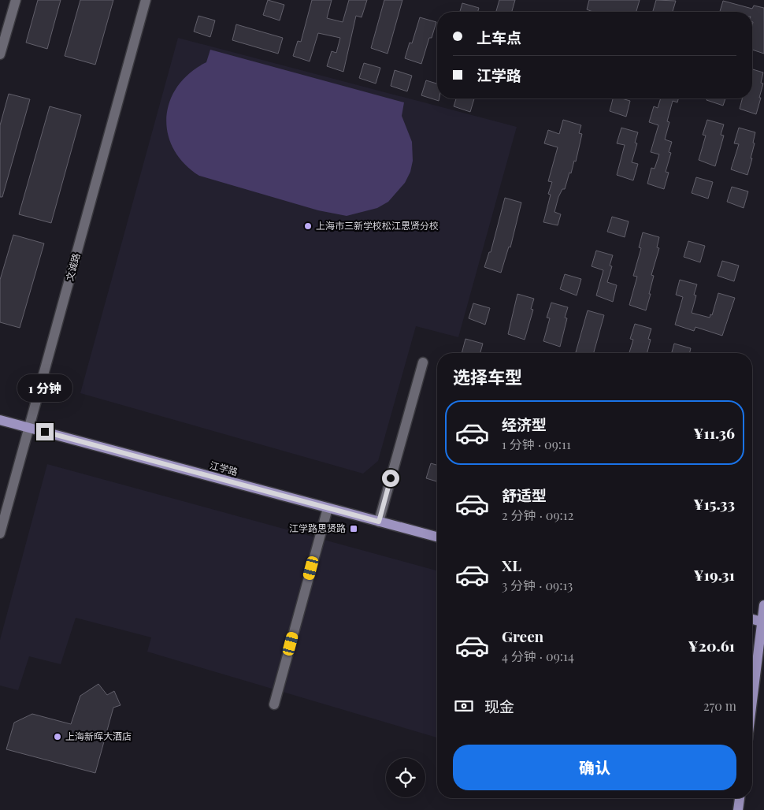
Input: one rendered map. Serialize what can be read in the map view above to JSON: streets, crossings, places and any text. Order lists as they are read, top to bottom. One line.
{"streets":{"main road":["江学路"],"street":["文诚路"]},"crossings":[["文诚路","江学路"]],"places":{"other":["上海市三新学校松江思贤分校","上海新晖大酒店"],"transit":["江学路思贤路"]},"page":{"banner":["上车点","江学路"],"heading":"选择车型","bubble":"1 分钟","list":[{"name":"经济型","note":"1 分钟 · 09:11","value":"¥11.36"},{"name":"舒适型","note":"2 分钟 · 09:12","value":"¥15.33"},{"name":"XL","note":"3 分钟 · 09:13","value":"¥19.31"},{"name":"Green","note":"4 分钟 · 09:14","value":"¥20.61"}],"pay":["现金","270 m"],"buttons":"确认"}}
